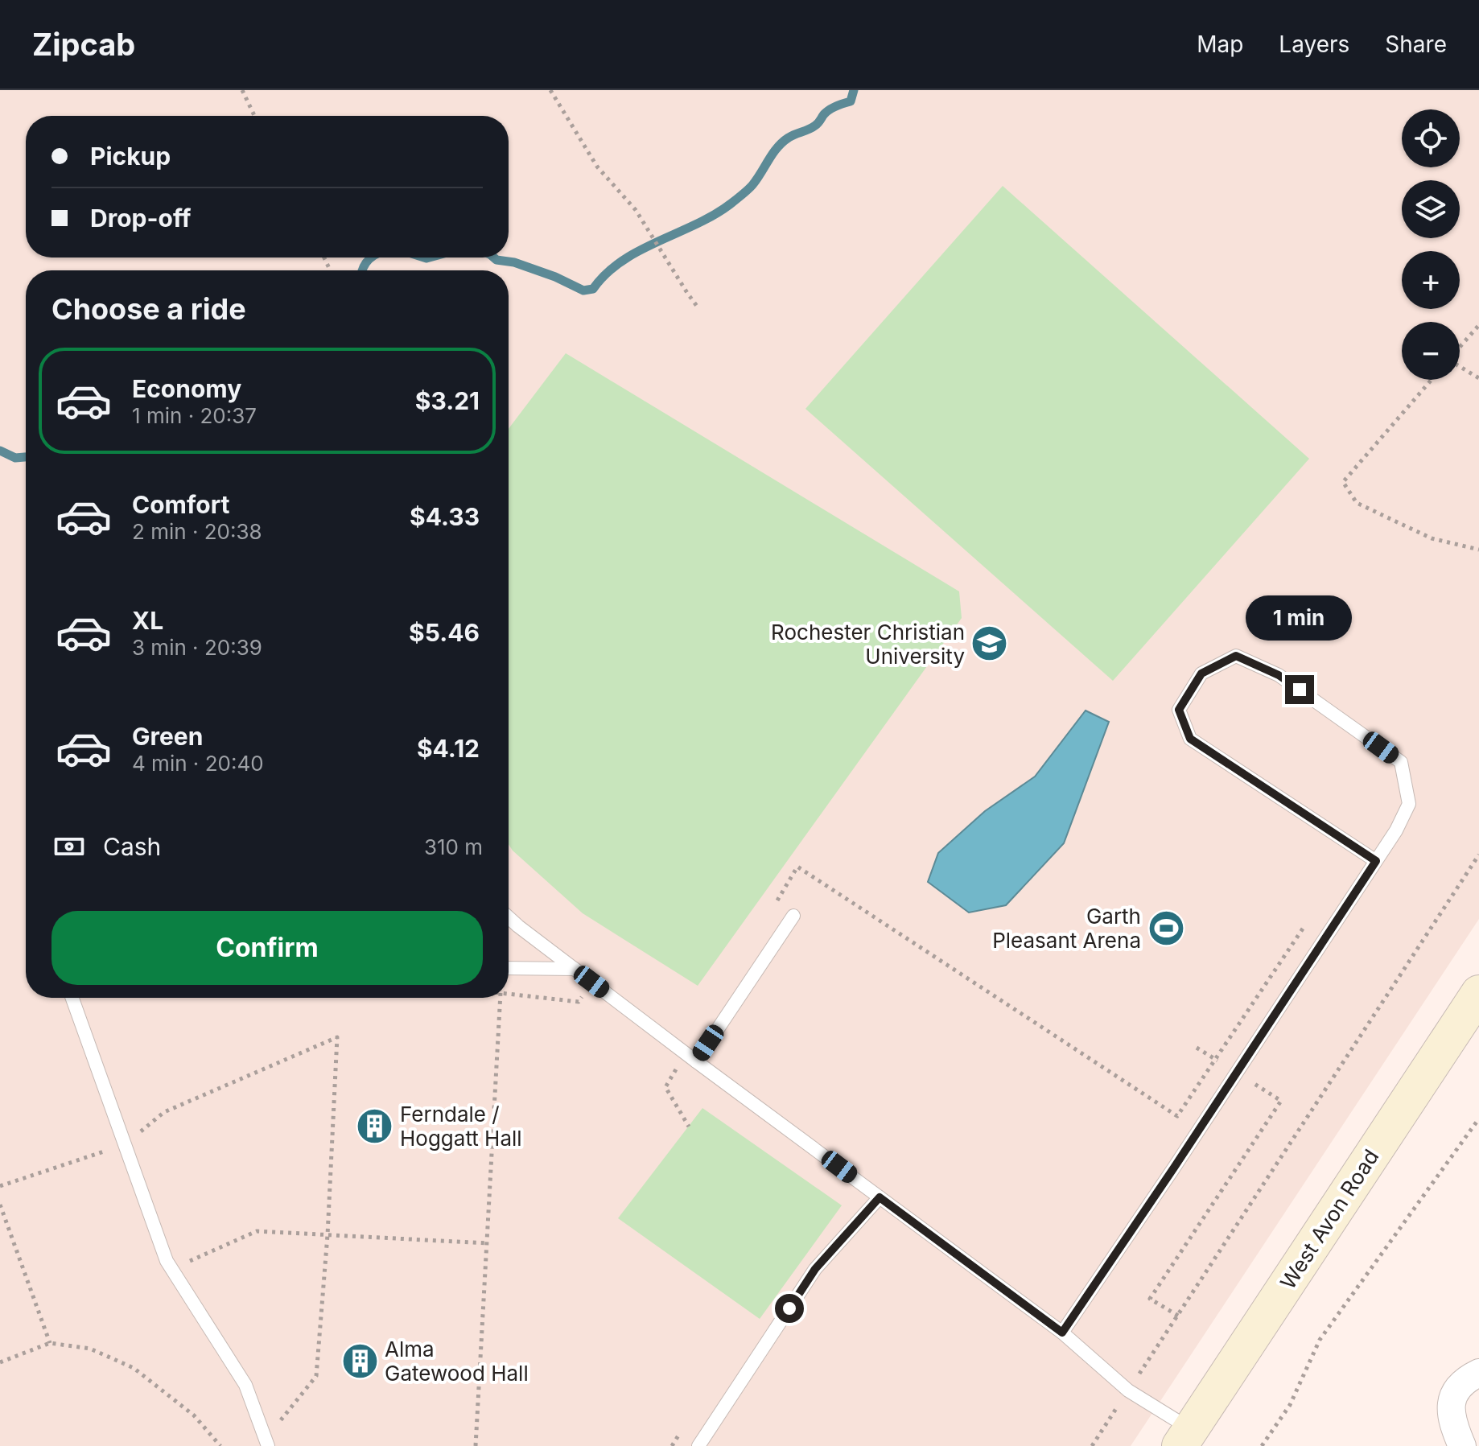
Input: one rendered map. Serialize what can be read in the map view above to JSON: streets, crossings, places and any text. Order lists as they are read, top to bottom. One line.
{"streets":{"main road":["West Avon Road"]},"places":{"school or university":["Rochester Christian University"],"sports":["Garth Pleasant Arena"],"building":["Ferndale / Hoggatt Hall","Alma Gatewood Hall"]},"page":{"header":"Zipcab","nav":["Map","Layers","Share"],"map_buttons":["+","−"],"banner":["Pickup","Drop-off"],"heading":"Choose a ride","list":[{"name":"Economy","note":"1 min · 20:37","value":"$3.21"},{"name":"Comfort","note":"2 min · 20:38","value":"$4.33"},{"name":"XL","note":"3 min · 20:39","value":"$5.46"},{"name":"Green","note":"4 min · 20:40","value":"$4.12"}],"bubble":"1 min","pay":["Cash","310 m"],"buttons":"Confirm"}}
